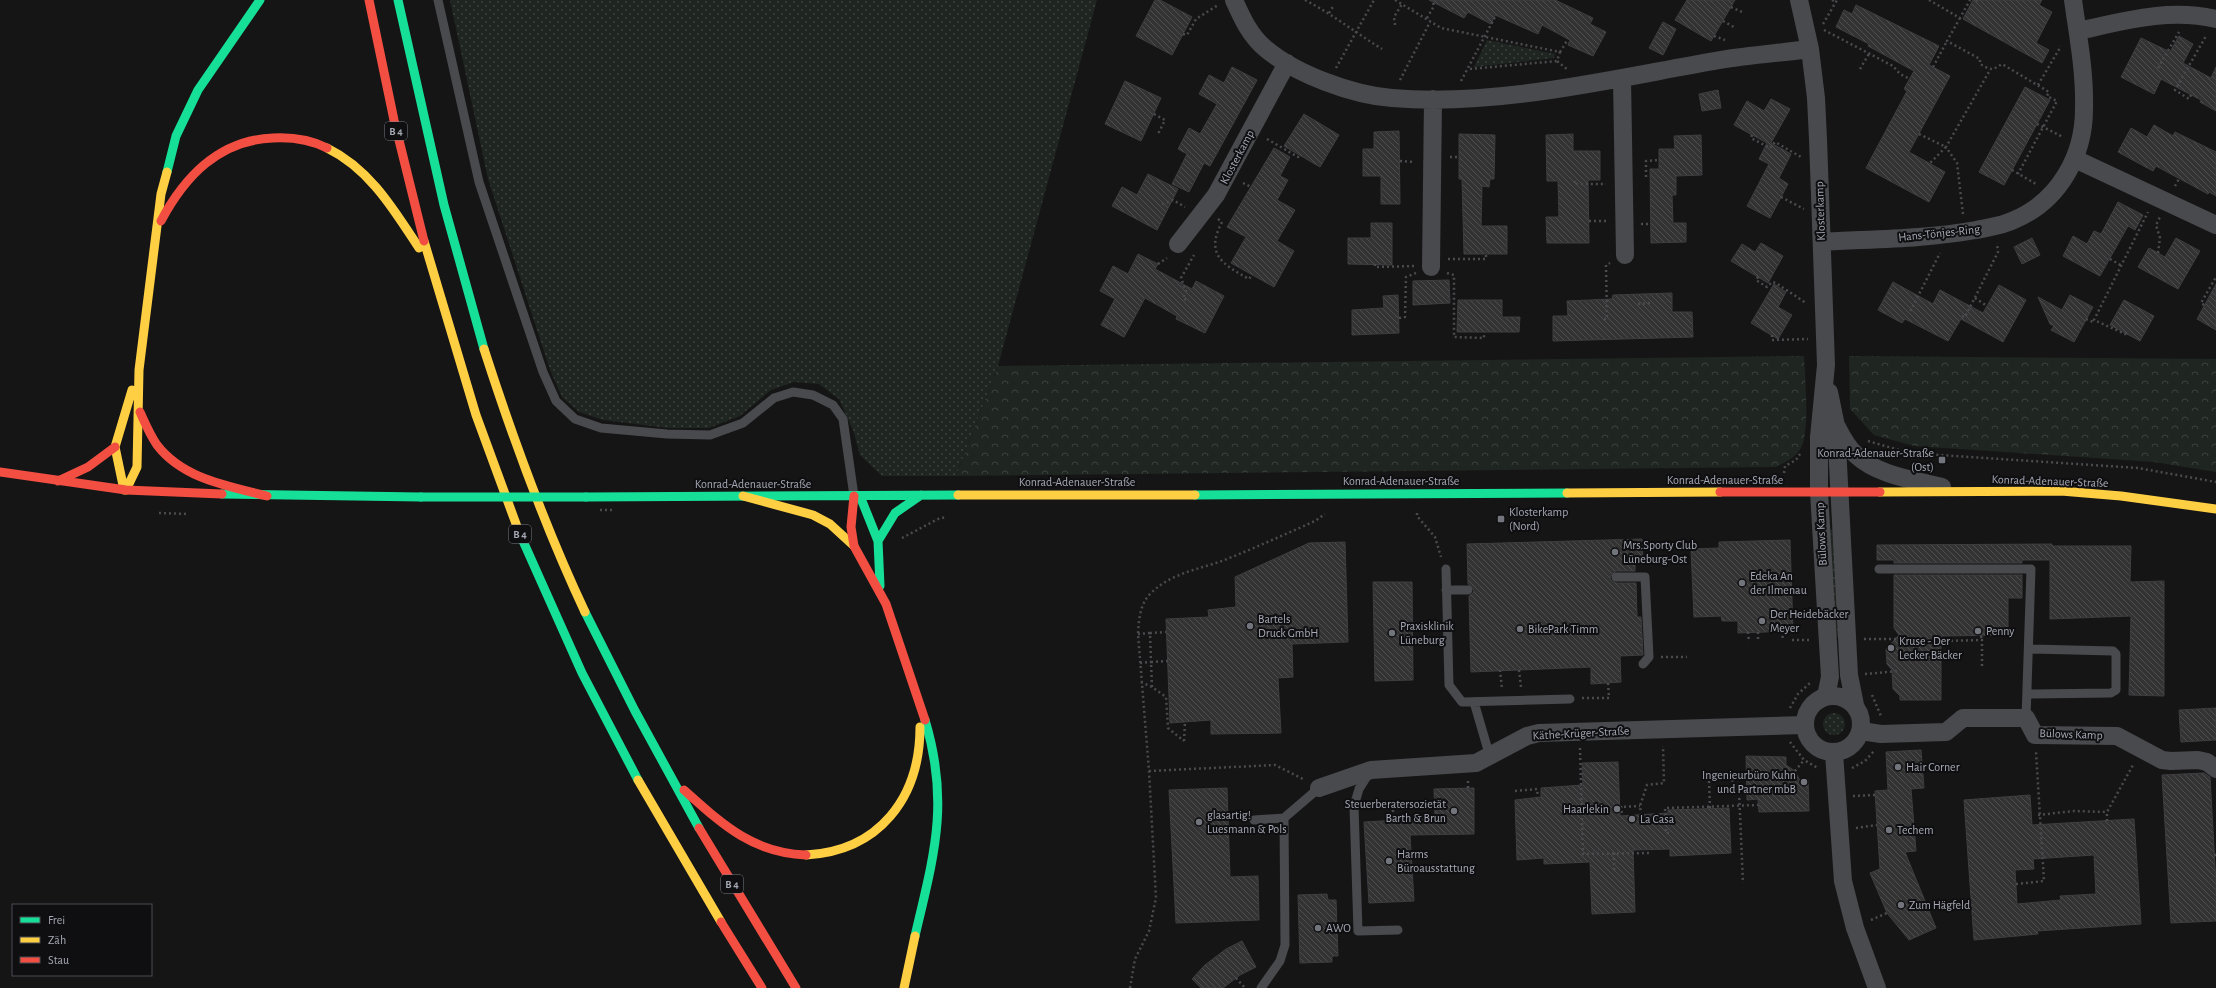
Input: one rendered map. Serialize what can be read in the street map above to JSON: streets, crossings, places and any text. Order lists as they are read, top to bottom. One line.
{"streets":{"main road":["B 4","Konrad-Adenauer-Straße"],"street":["Klosterkamp","Hans-Tönjes-Ring","Bülows Kamp","Käthe-Krüger-Straße"]},"crossings":[["Klosterkamp","Hans-Tönjes-Ring"],["Klosterkamp","Konrad-Adenauer-Straße"],["Klosterkamp","Bülows Kamp"],["Konrad-Adenauer-Straße","Bülows Kamp"],["Bülows Kamp","Käthe-Krüger-Straße"]],"places":{"transit":["Konrad-Adenauer-Straße (Ost)","Klosterkamp (Nord)"],"other":["Mrs.Sporty Club Lüneburg-Ost","Edeka An der Ilmenau","Der Heidebäcker Meyer","Bartels Druck GmbH","BikePark Timm","Penny","Praxisklinik Lüneburg","Kruse - Der Lecker Bäcker","Hair Corner","Ingenieurbüro Kuhn und Partner mbB","Haarlekin","Steuerberatersozietät Barth & Brun","La Casa","glasartig! Luesmann & Pols","Techem","Harms Büroausstattung","Zum Hägfeld","AWO"]},"legend":["Frei","Zäh","Stau"]}
